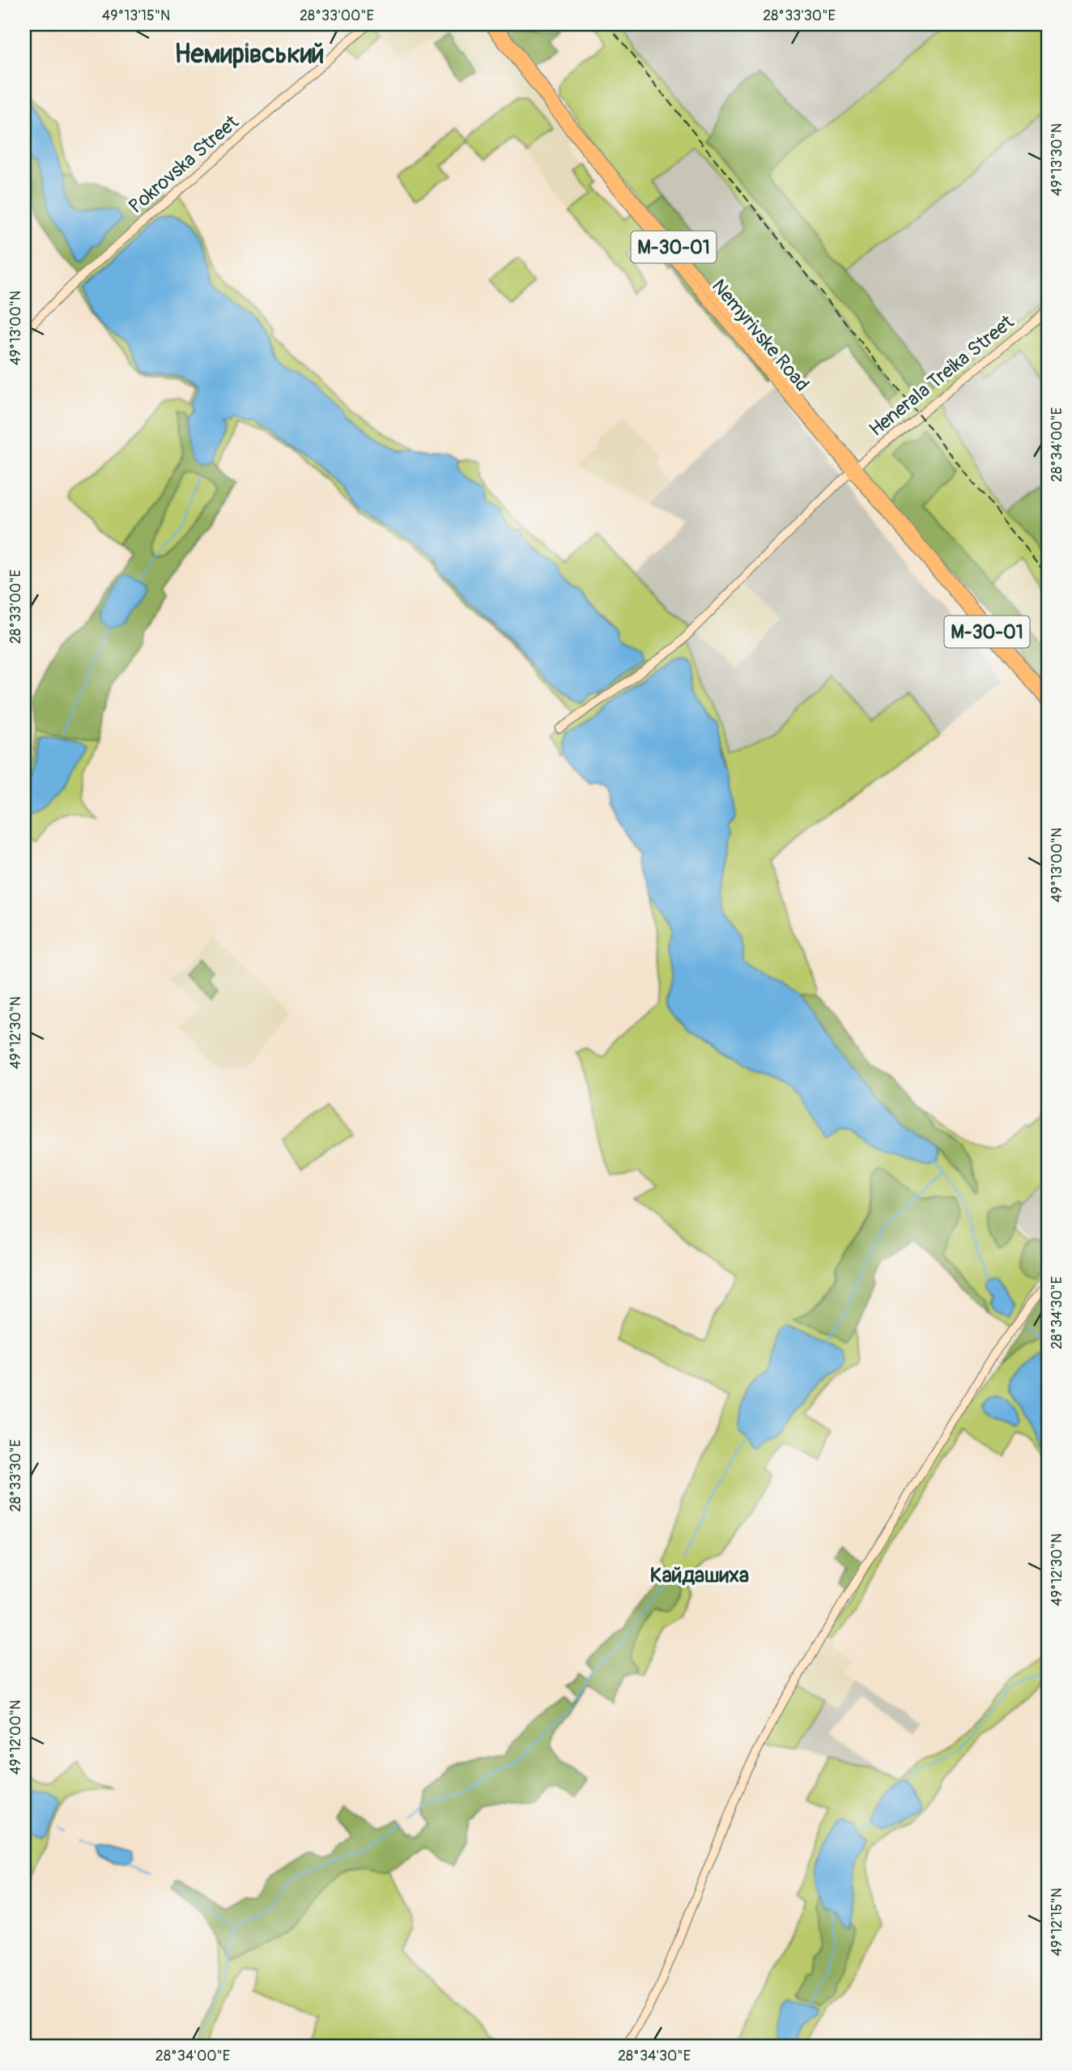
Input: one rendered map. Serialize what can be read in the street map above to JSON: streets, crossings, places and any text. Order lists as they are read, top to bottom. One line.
{"streets":{"main road":["М-30-01","Nemyrivske Road"],"street":["Pokrovska Street","Henerala Treika Street"]},"crossings":[["Nemyrivske Road","Henerala Treika Street"]],"districts":["Немирівський","Кайдашиха"],"coordinates":["49°13'15\"N","28°33'00\"E","28°33'30\"E","49°13'30\"N","49°13'00\"N","28°34'00\"E","49°12'30\"N","28°34'30\"E","49°12'00\"N","49°12'15\"N"]}
